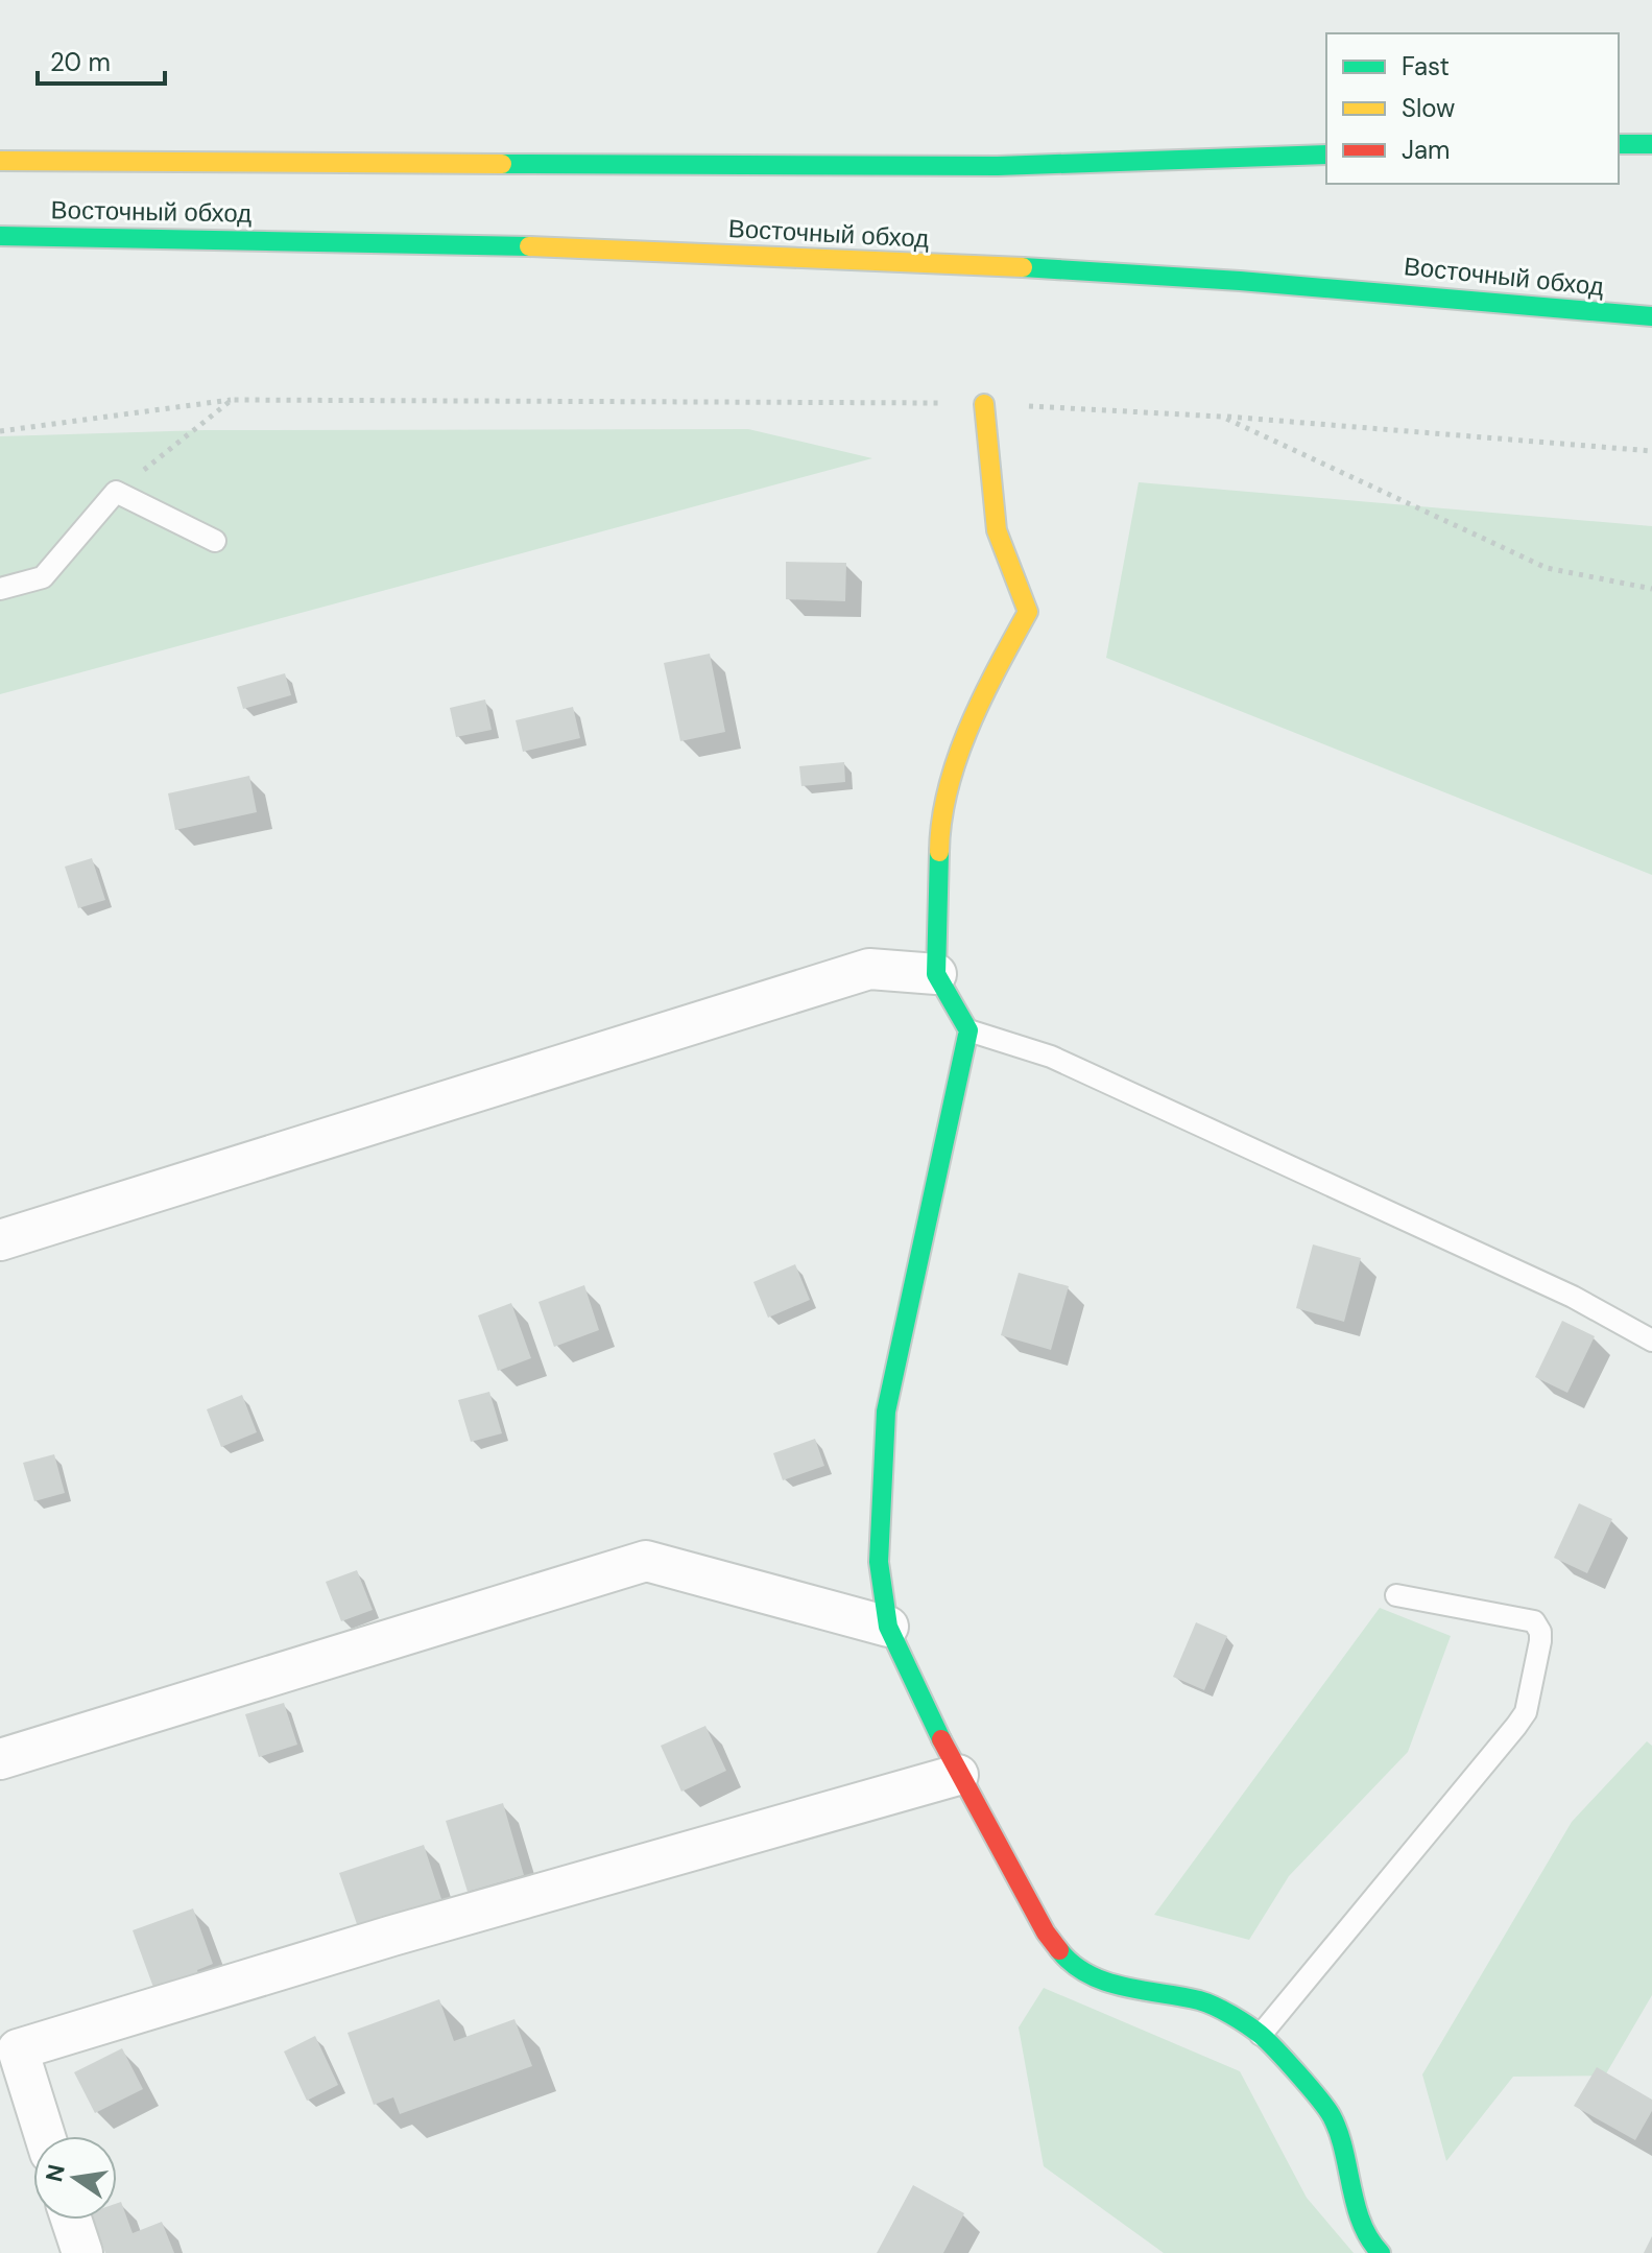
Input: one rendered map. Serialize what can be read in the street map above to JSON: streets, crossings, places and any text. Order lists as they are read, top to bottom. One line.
{"streets":{"main road":["Восточный обход"]},"legend":["Fast","Slow","Jam"],"scale_bar":"20 m","north":"left"}
